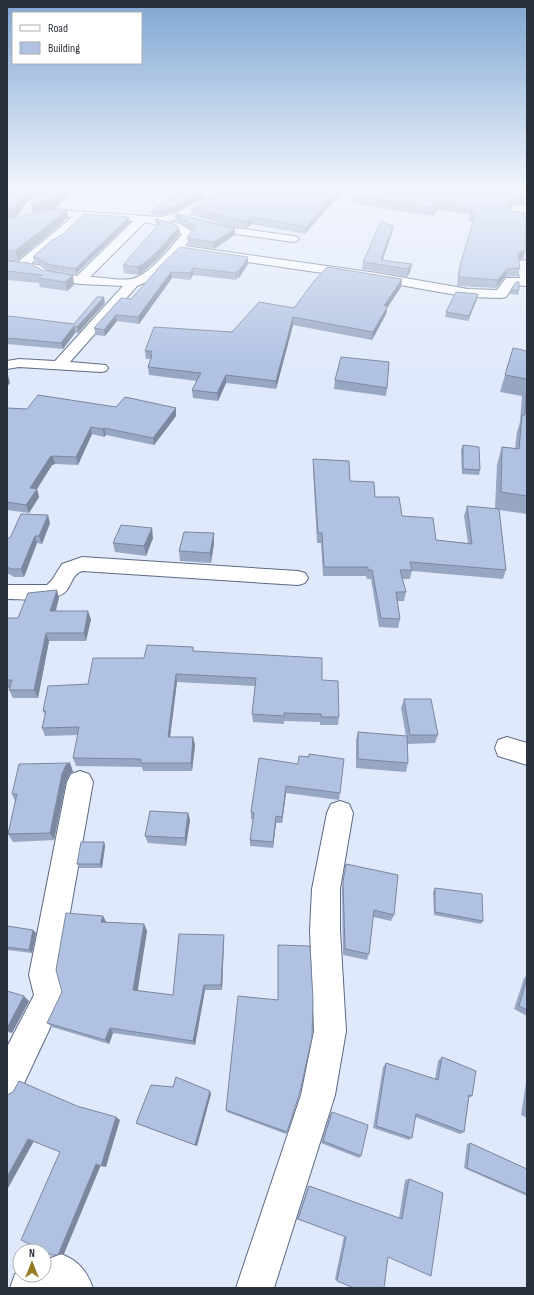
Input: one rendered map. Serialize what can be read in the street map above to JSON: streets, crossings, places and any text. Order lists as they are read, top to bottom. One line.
{"legend":["Road","Building"],"north":"top"}
